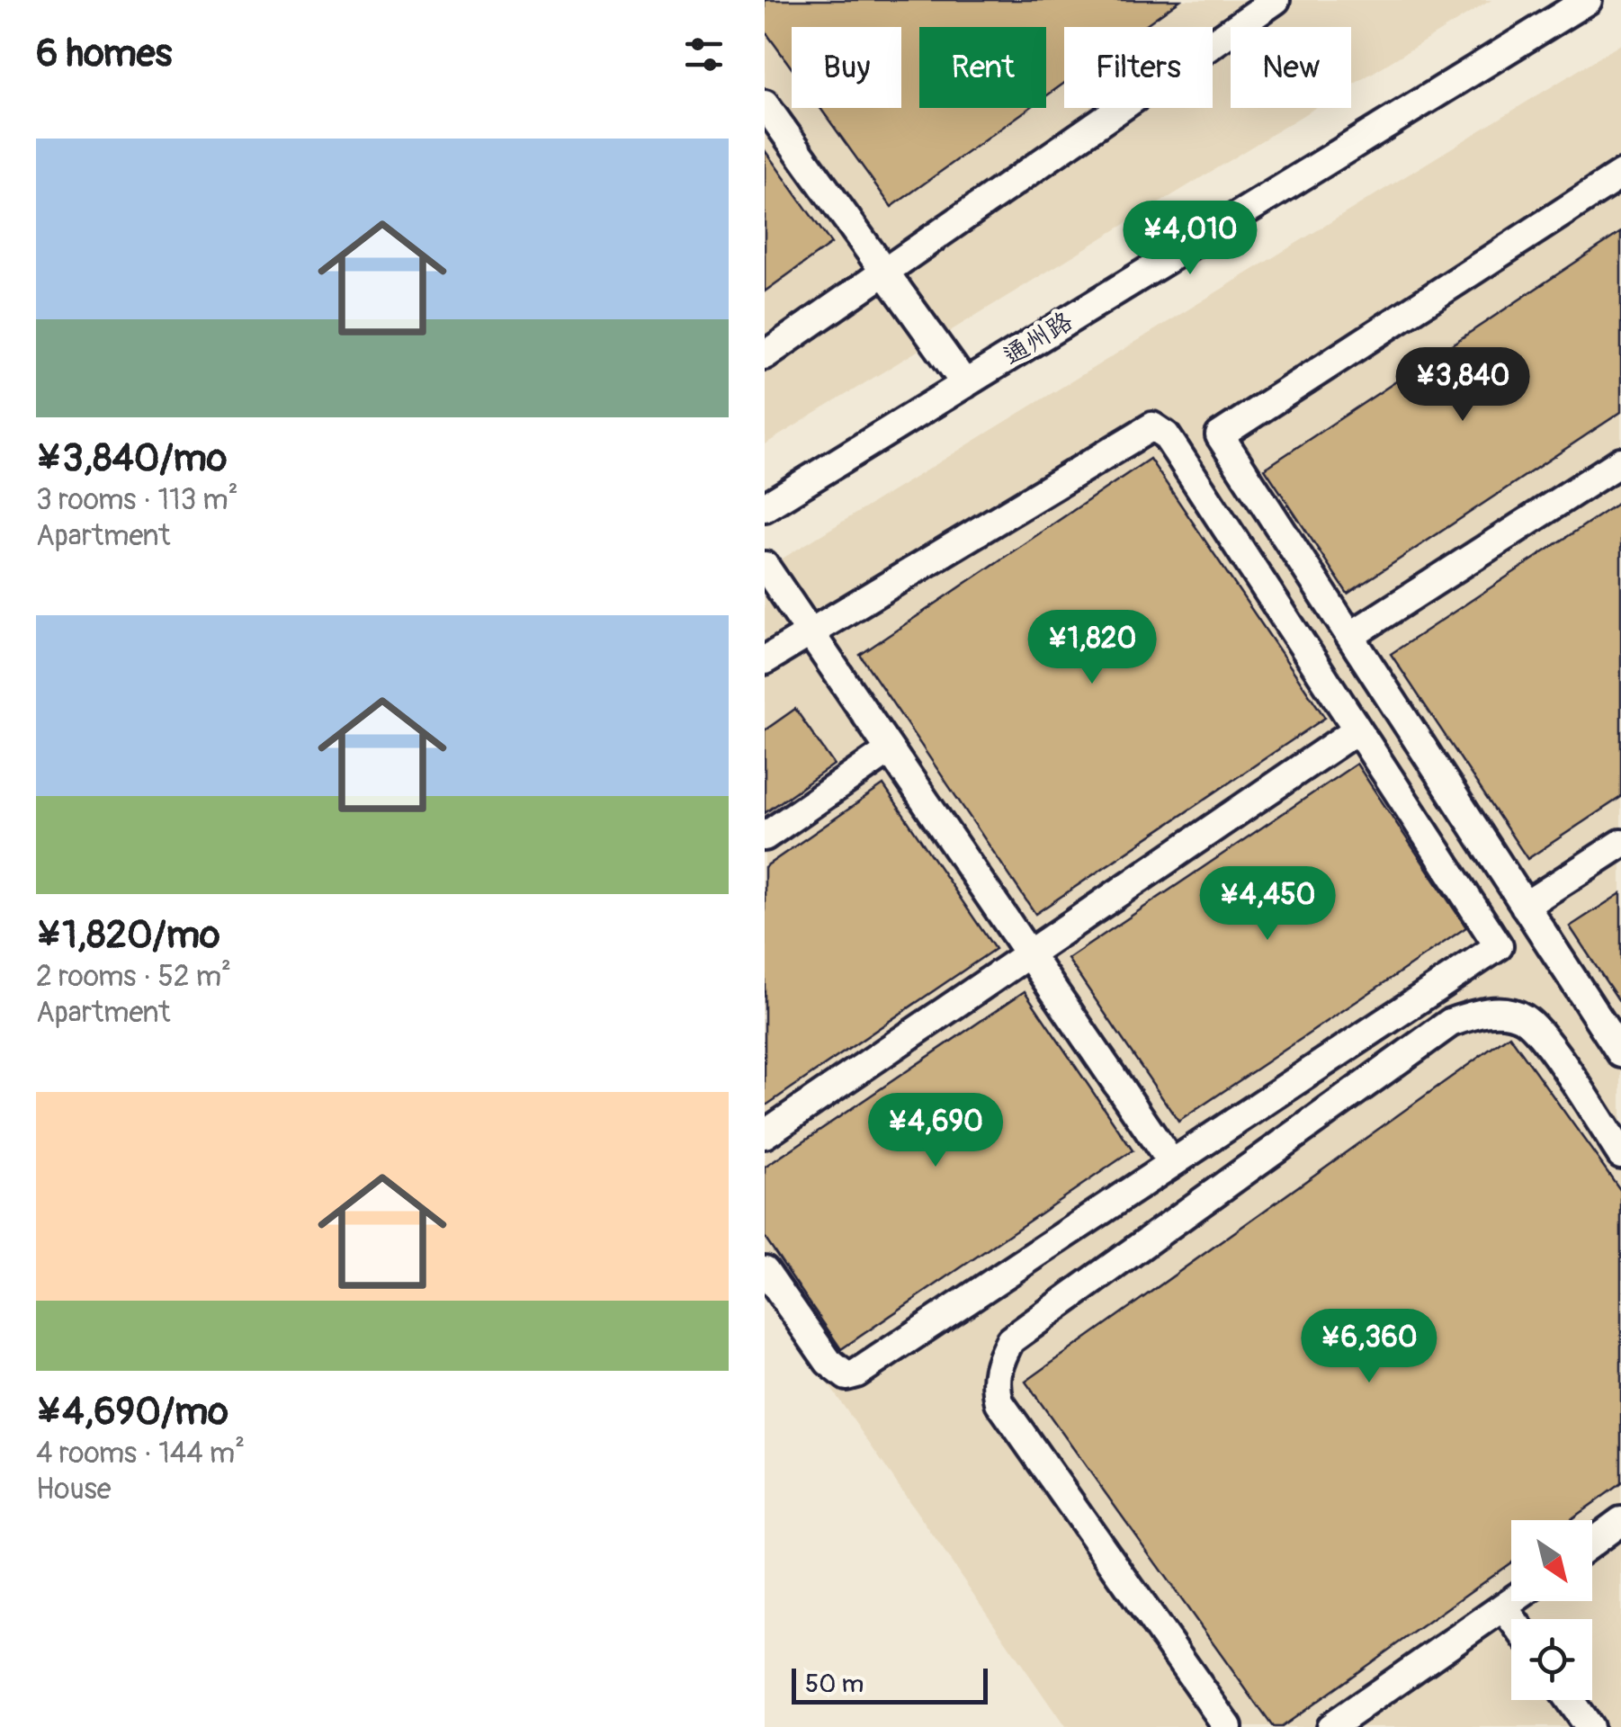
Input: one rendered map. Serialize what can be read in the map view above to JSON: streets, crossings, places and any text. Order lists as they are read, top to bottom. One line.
{"streets":{"street":["通州路"]},"scale_bar":"50 m","north":"bottom right","page":{"heading":"6 homes","chip":["Buy","Rent","Filters","New"],"list":[{"name":"¥3,840/mo","note":"3 rooms · 113 m² · Apartment"},{"name":"¥1,820/mo","note":"2 rooms · 52 m² · Apartment"},{"name":"¥4,690/mo","note":"4 rooms · 144 m² · House"}],"price":["¥4,010","¥3,840","¥1,820","¥4,450","¥4,690","¥6,360"],"scale":"50 m"}}
